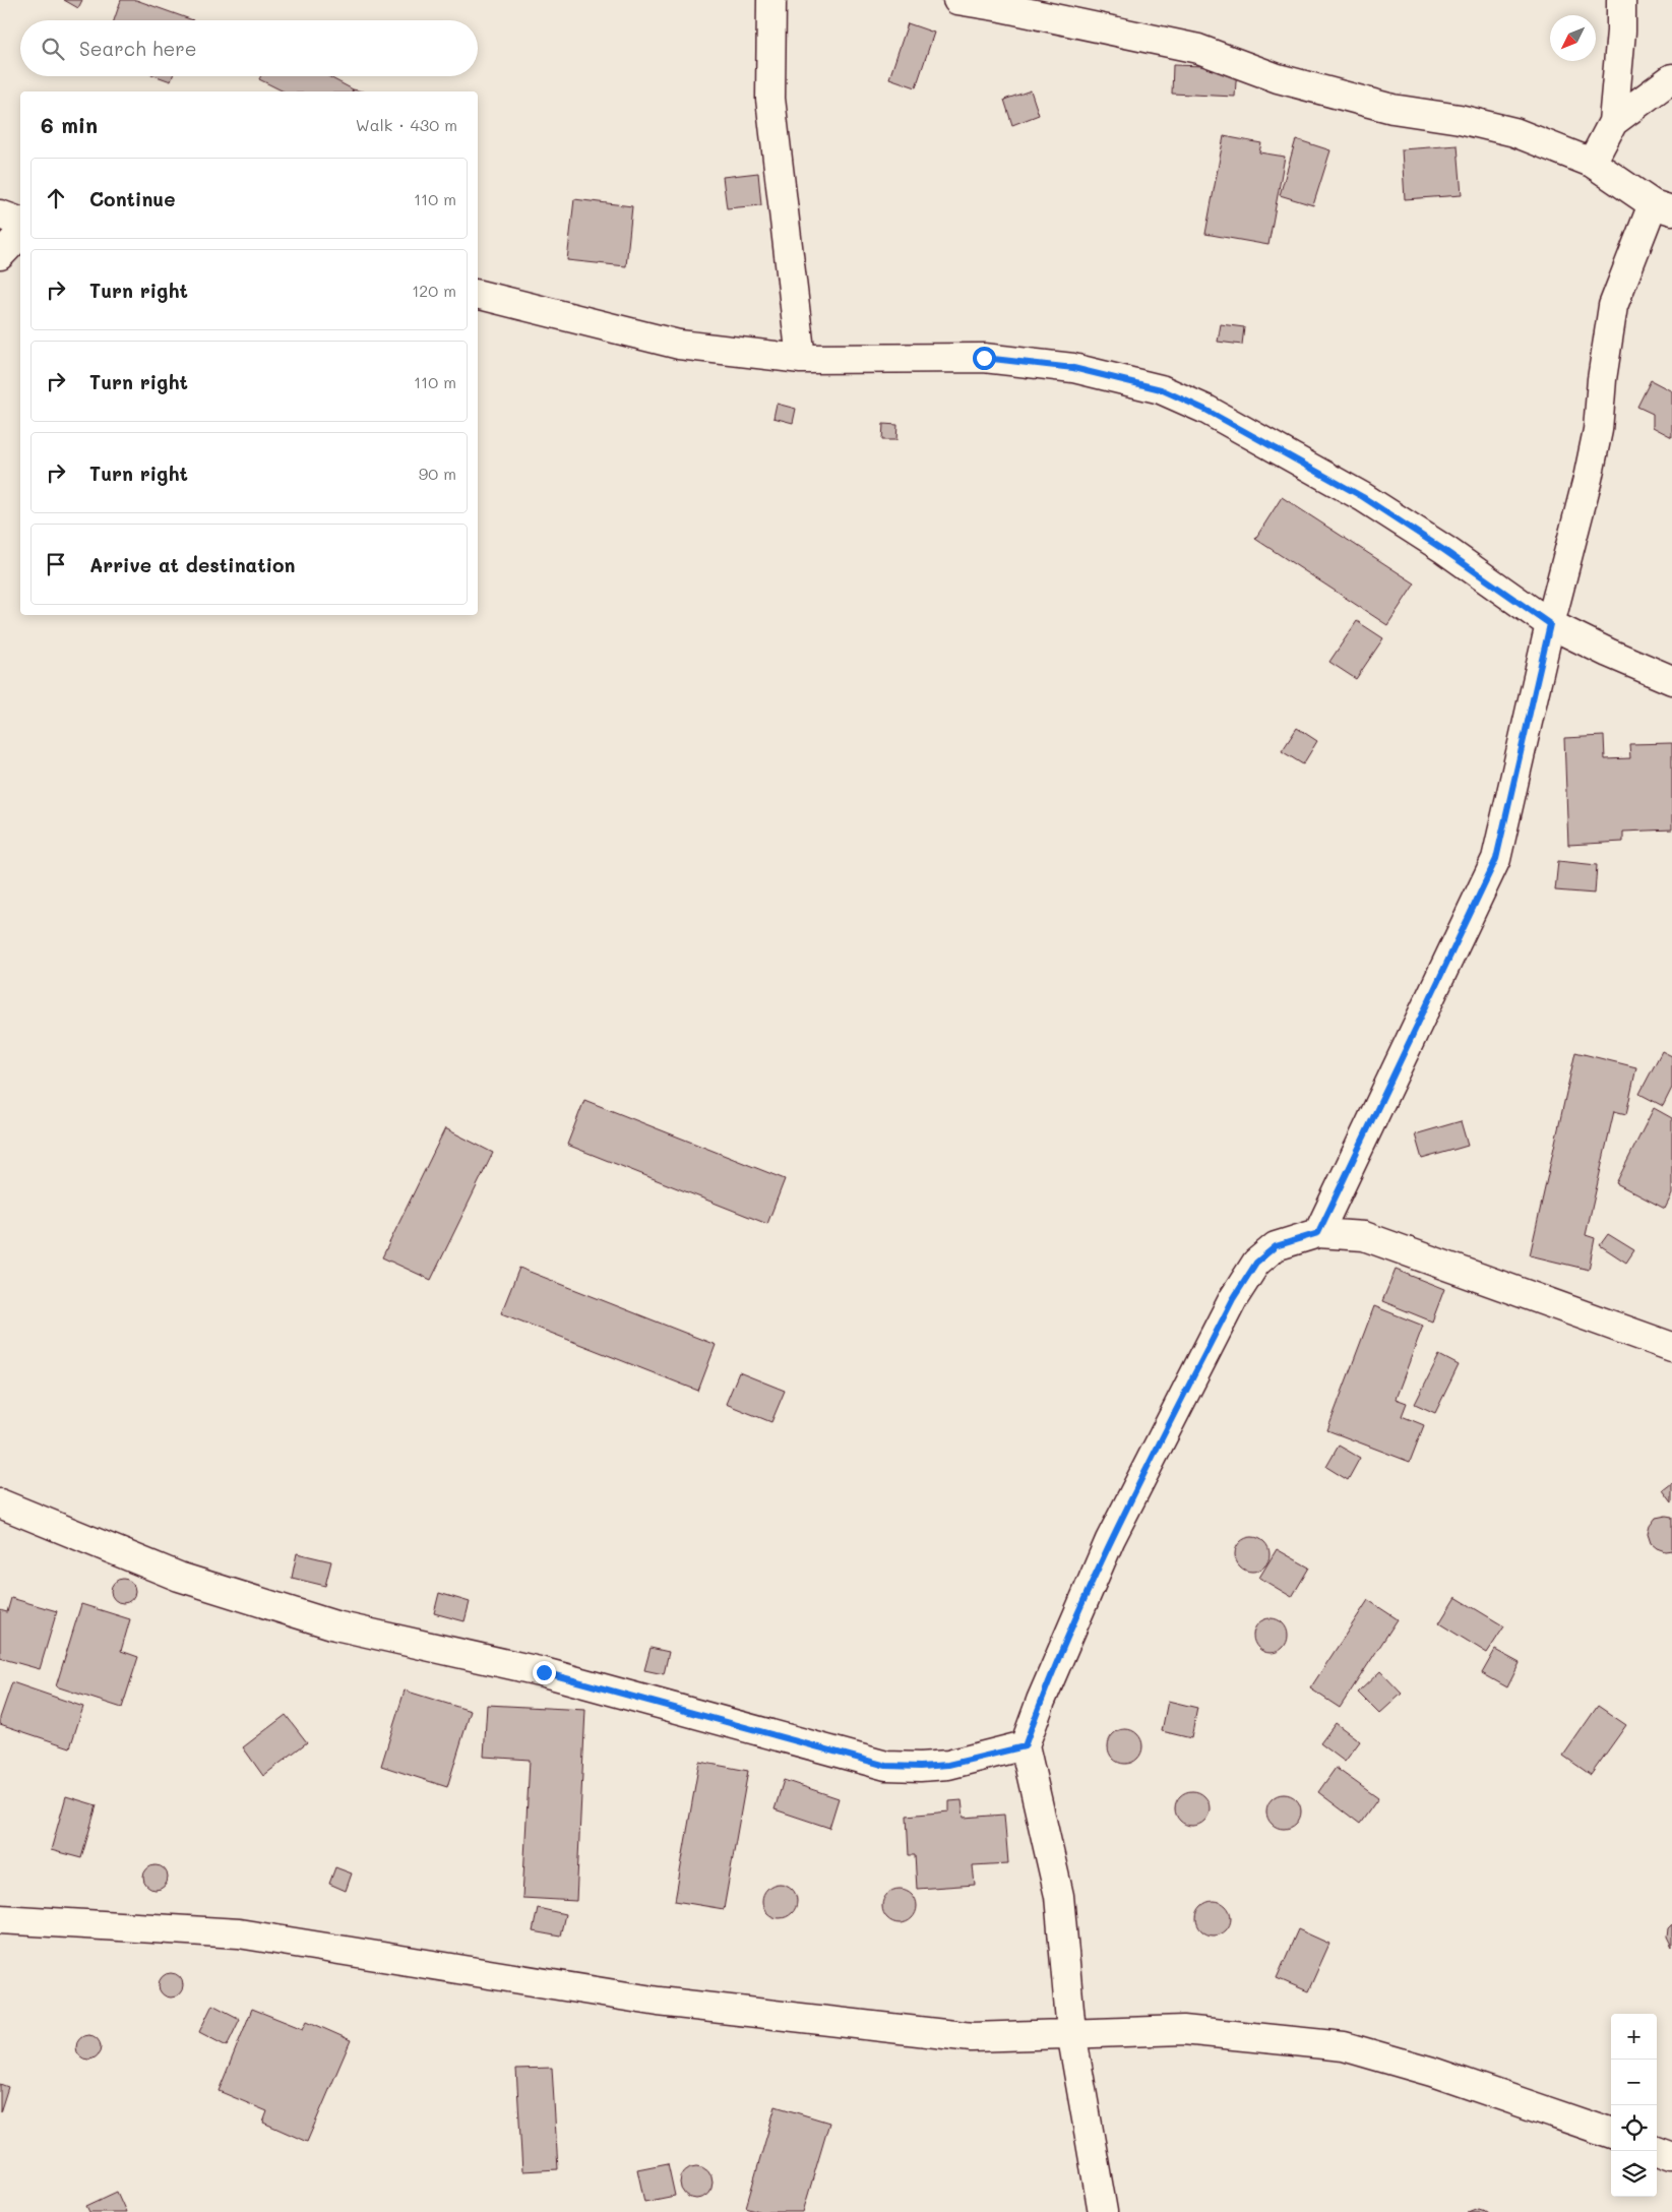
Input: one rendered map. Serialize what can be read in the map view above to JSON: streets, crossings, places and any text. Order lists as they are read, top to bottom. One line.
{"north":"bottom left","page":{"search":"Search here","heading":["6 min","Walk · 430 m"],"list":[["Continue","110 m"],["Turn right","120 m"],["Turn right","110 m"],["Turn right","90 m"],"Arrive at destination"],"map_buttons":["+","−"]}}
